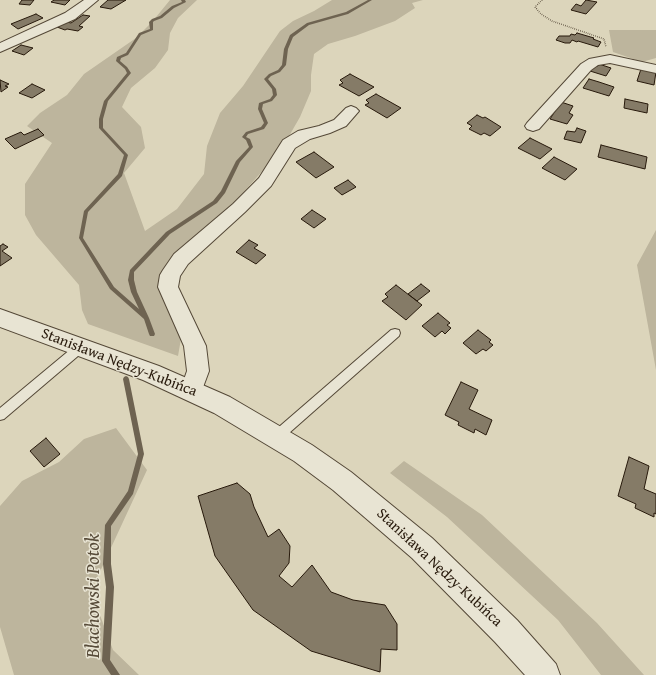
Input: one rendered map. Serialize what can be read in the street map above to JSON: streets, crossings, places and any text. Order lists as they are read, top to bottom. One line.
{"streets":{"street":["Stanisława Nędzy-Kubińca"]},"water":["Blachowski Potok"]}
